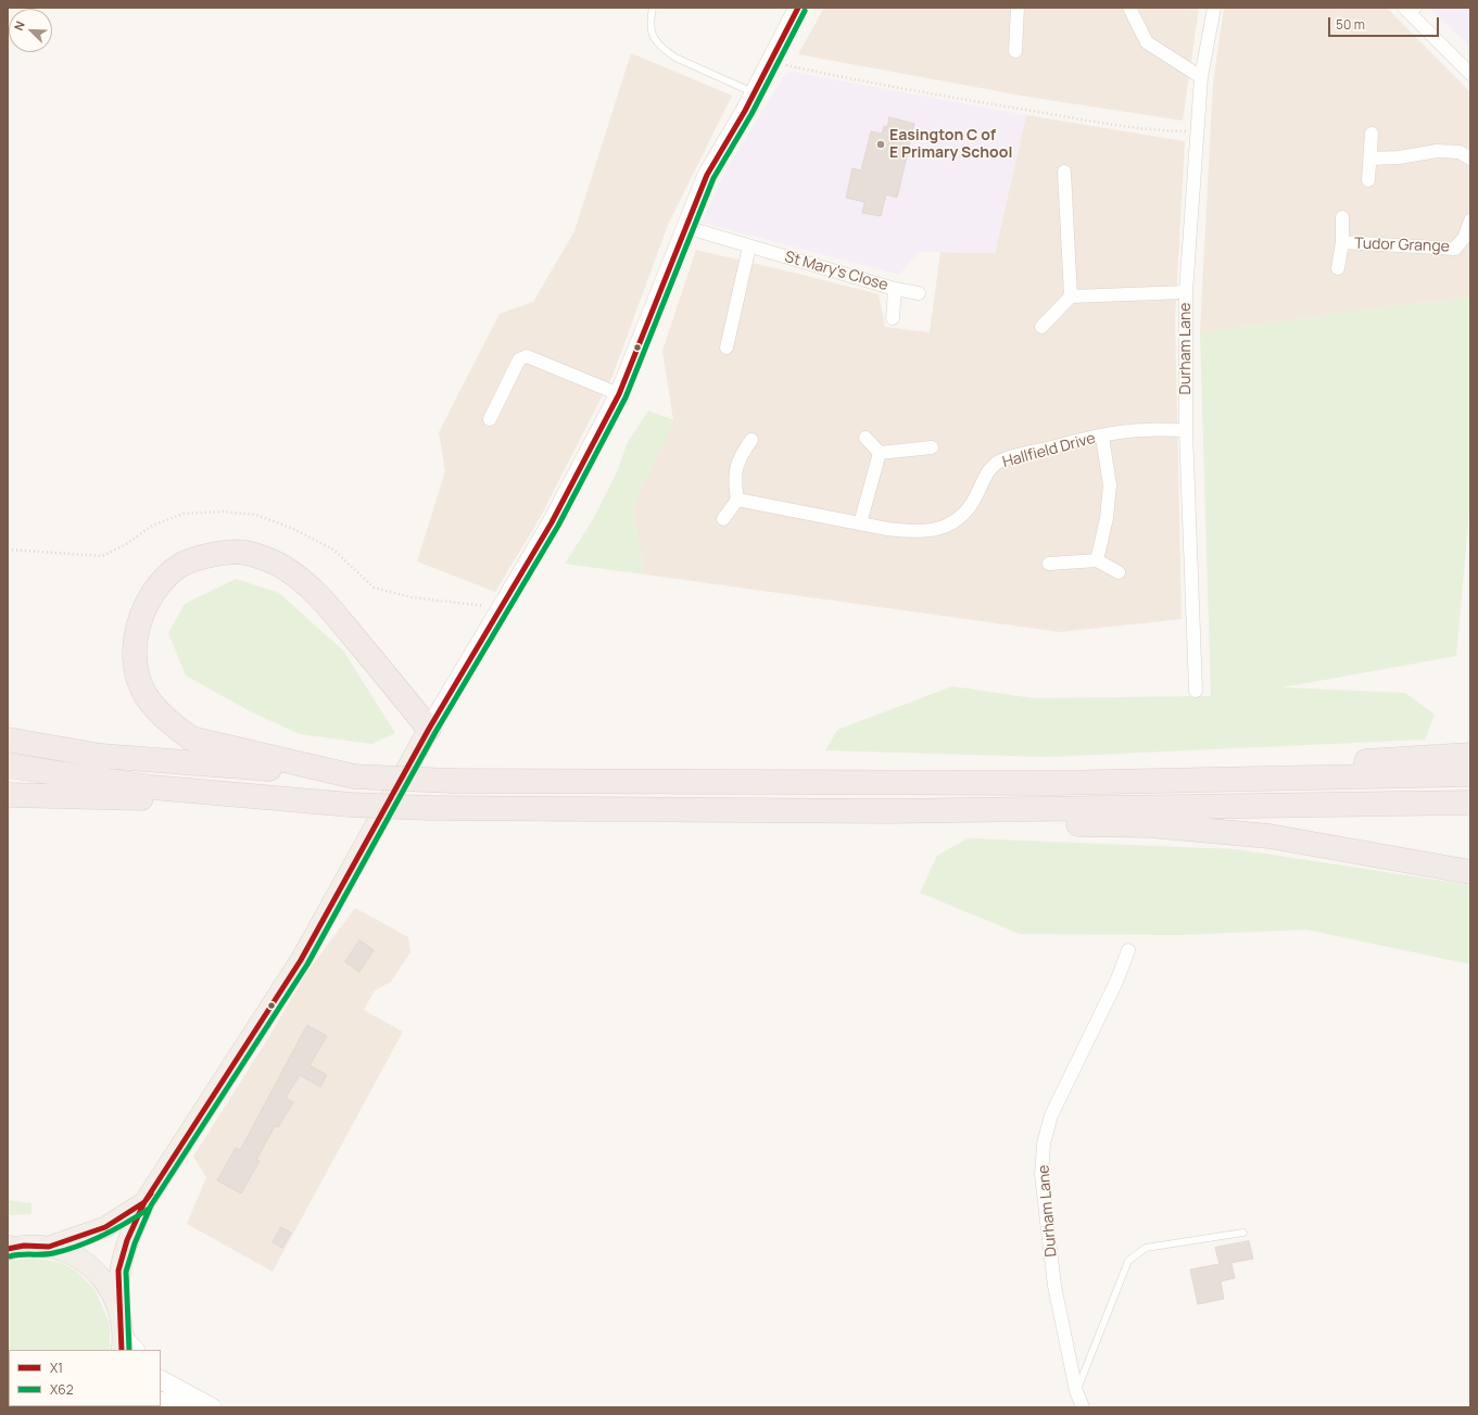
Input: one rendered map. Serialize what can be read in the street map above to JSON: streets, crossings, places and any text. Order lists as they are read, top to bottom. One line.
{"streets":{"street":["Tudor Grange","St Mary's Close","Durham Lane","Hallfield Drive"]},"crossings":[["Durham Lane","Hallfield Drive"]],"places":["Easington C of E Primary School"],"lines":["transit line X1","transit line X62"],"legend":["X1","X62"],"scale_bar":"50 m","north":"top left"}
